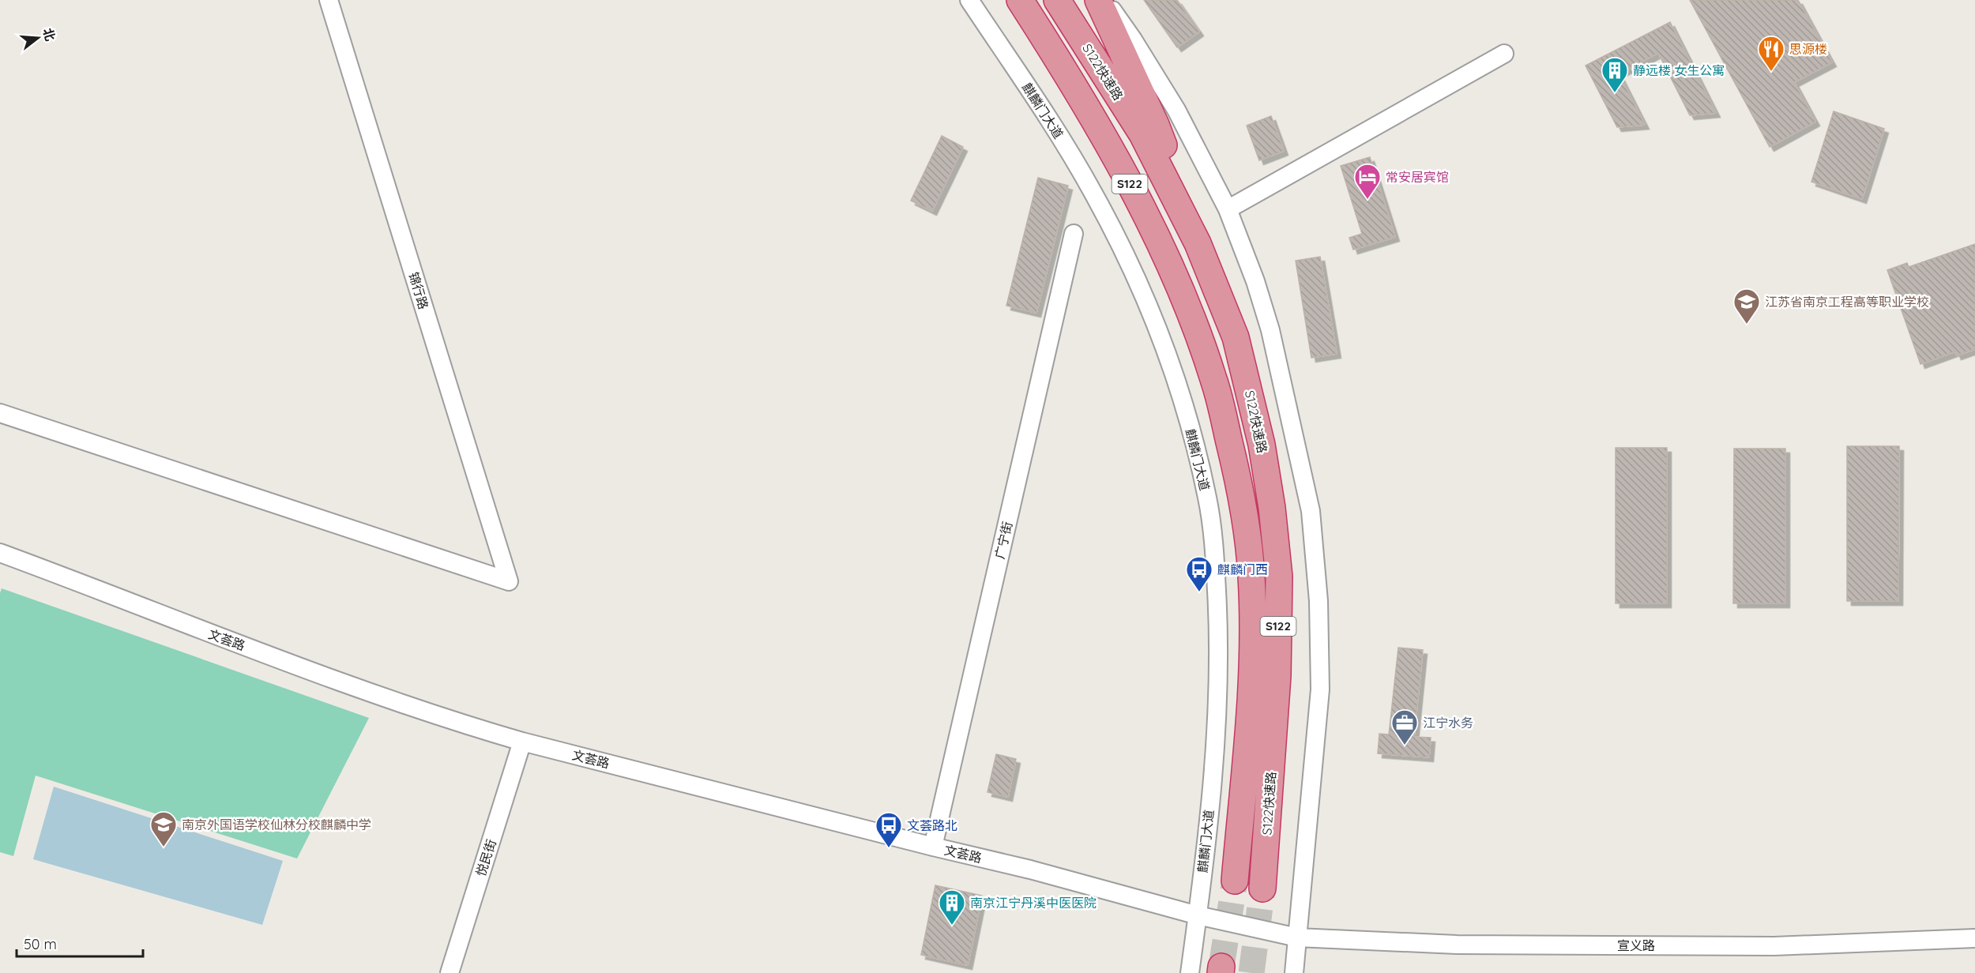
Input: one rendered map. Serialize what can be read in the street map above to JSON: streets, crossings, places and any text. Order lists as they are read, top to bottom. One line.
{"streets":{"highway":["S122快速路","S122"],"street":["麒麟门大道","锦行路","广宁街","文荟路","悦民街","宣义路"]},"crossings":[["麒麟门大道","文荟路"],["广宁街","文荟路"],["文荟路","悦民街"],["文荟路","宣义路"]],"places":{"restaurant":["思源楼"],"building":["静远楼 女生公寓","南京江宁丹溪中医医院"],"hotel":["常安居宾馆"],"school or university":["江苏省南京工程高等职业学校","南京外国语学校仙林分校麒麟中学"],"bus stop":["麒麟门西","文荟路北"],"office":["江宁水务"]},"scale_bar":"50 m","north":"right"}
